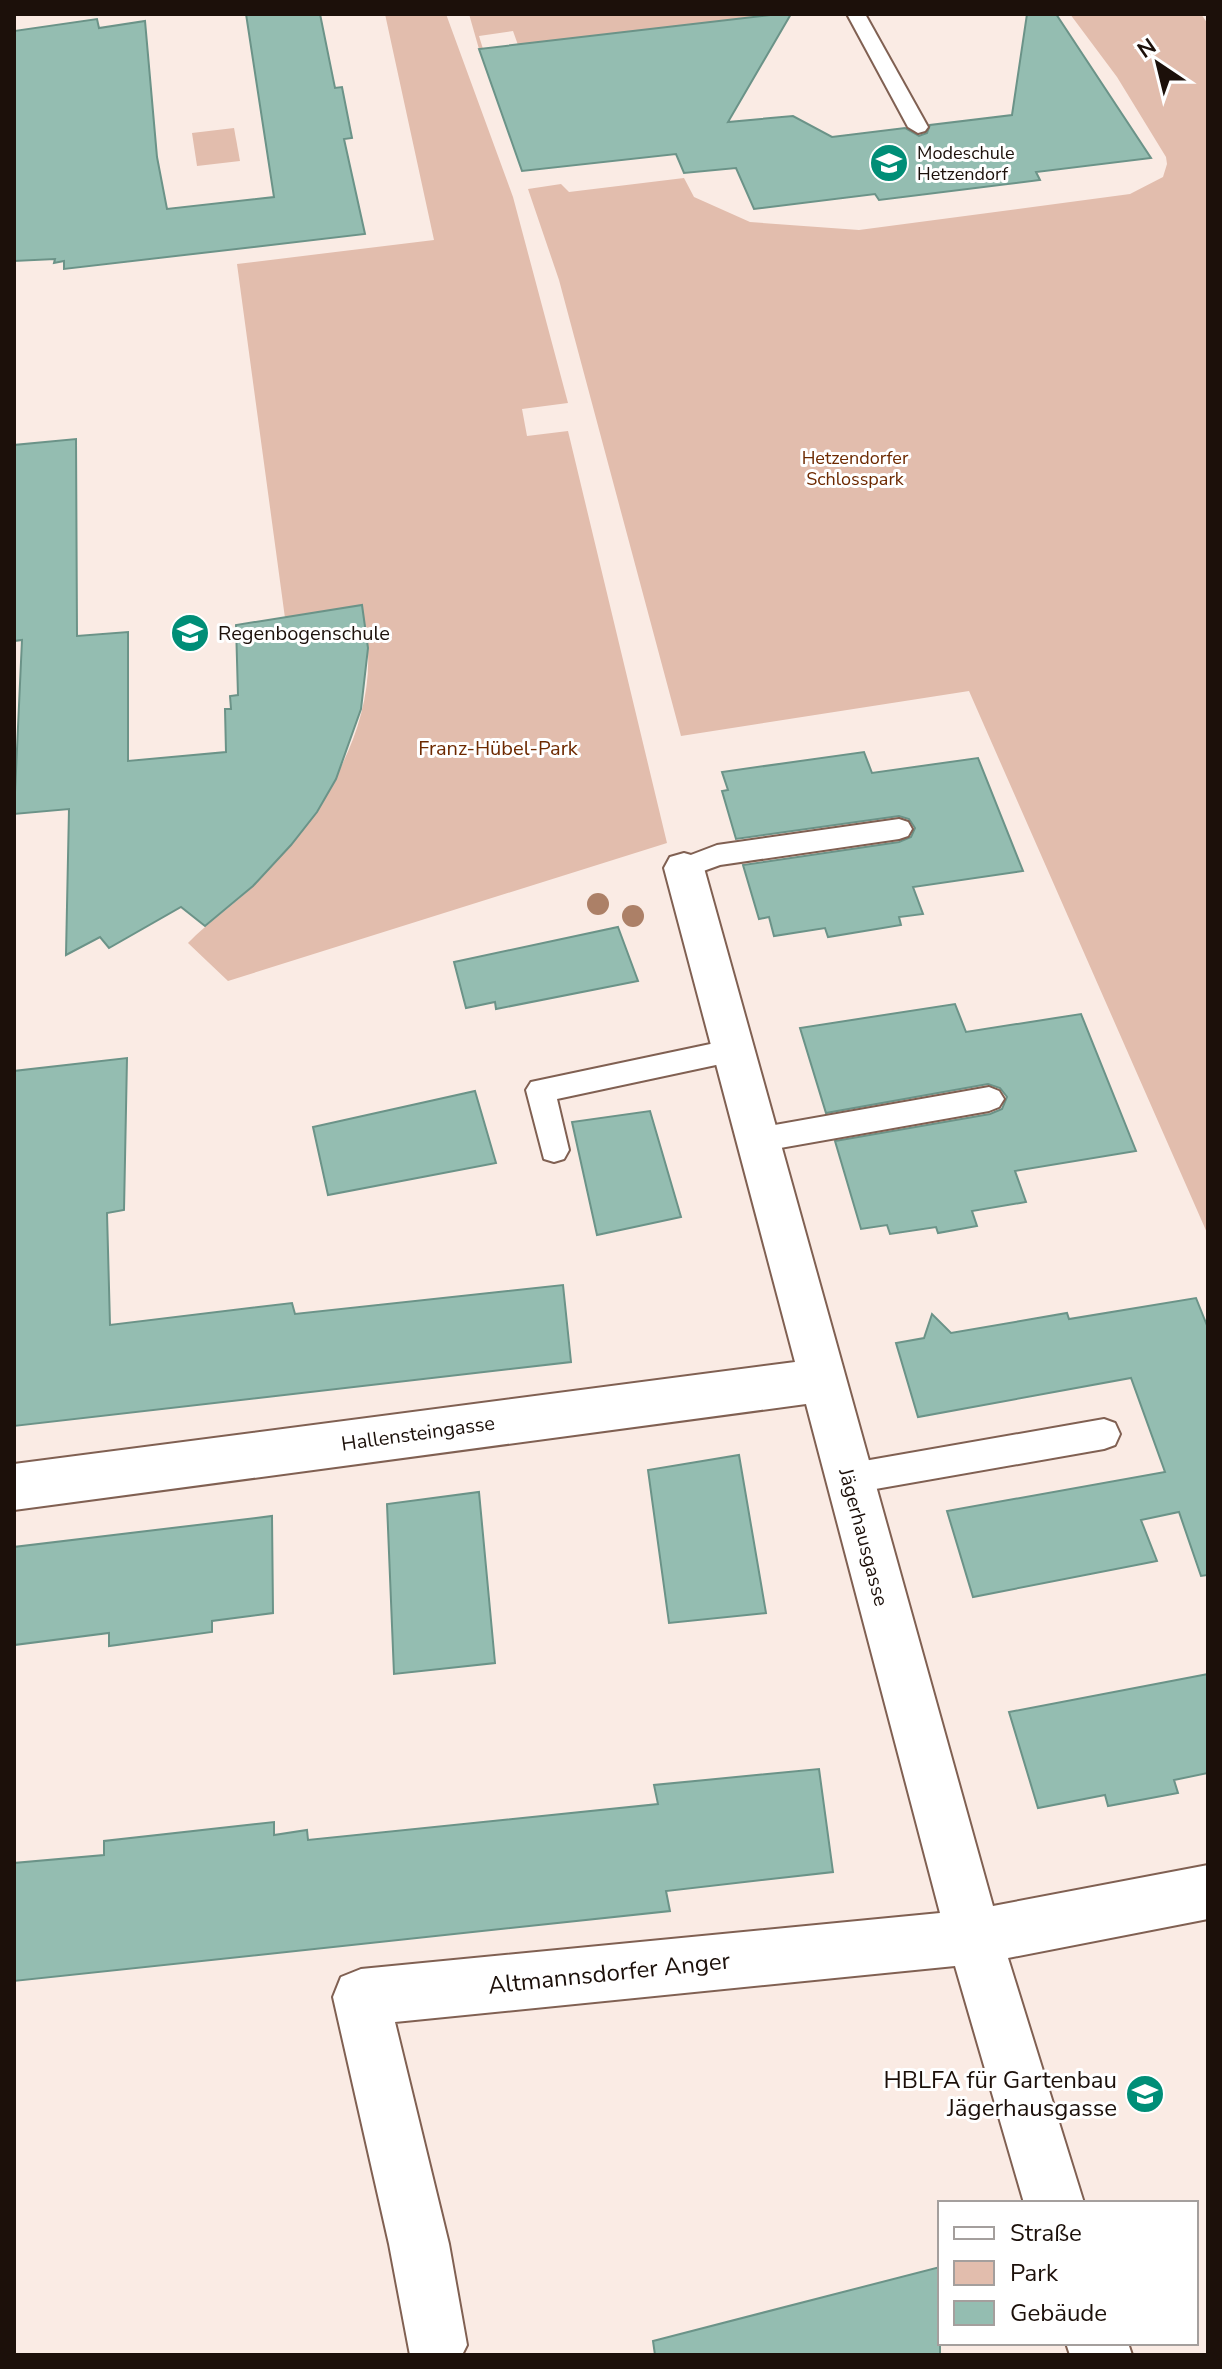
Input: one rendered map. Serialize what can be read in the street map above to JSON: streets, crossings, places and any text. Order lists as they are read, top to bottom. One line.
{"streets":{"street":["Hallensteingasse","Jägerhausgasse","Altmannsdorfer Anger"]},"crossings":[["Hallensteingasse","Jägerhausgasse"],["Jägerhausgasse","Altmannsdorfer Anger"]],"parks":["Hetzendorfer Schlosspark","Franz-Hübel-Park"],"places":{"school or university":["Modeschule Hetzendorf","Regenbogenschule","HBLFA für Gartenbau Jägerhausgasse"]},"legend":["Straße","Park","Gebäude"],"north":"top left"}
